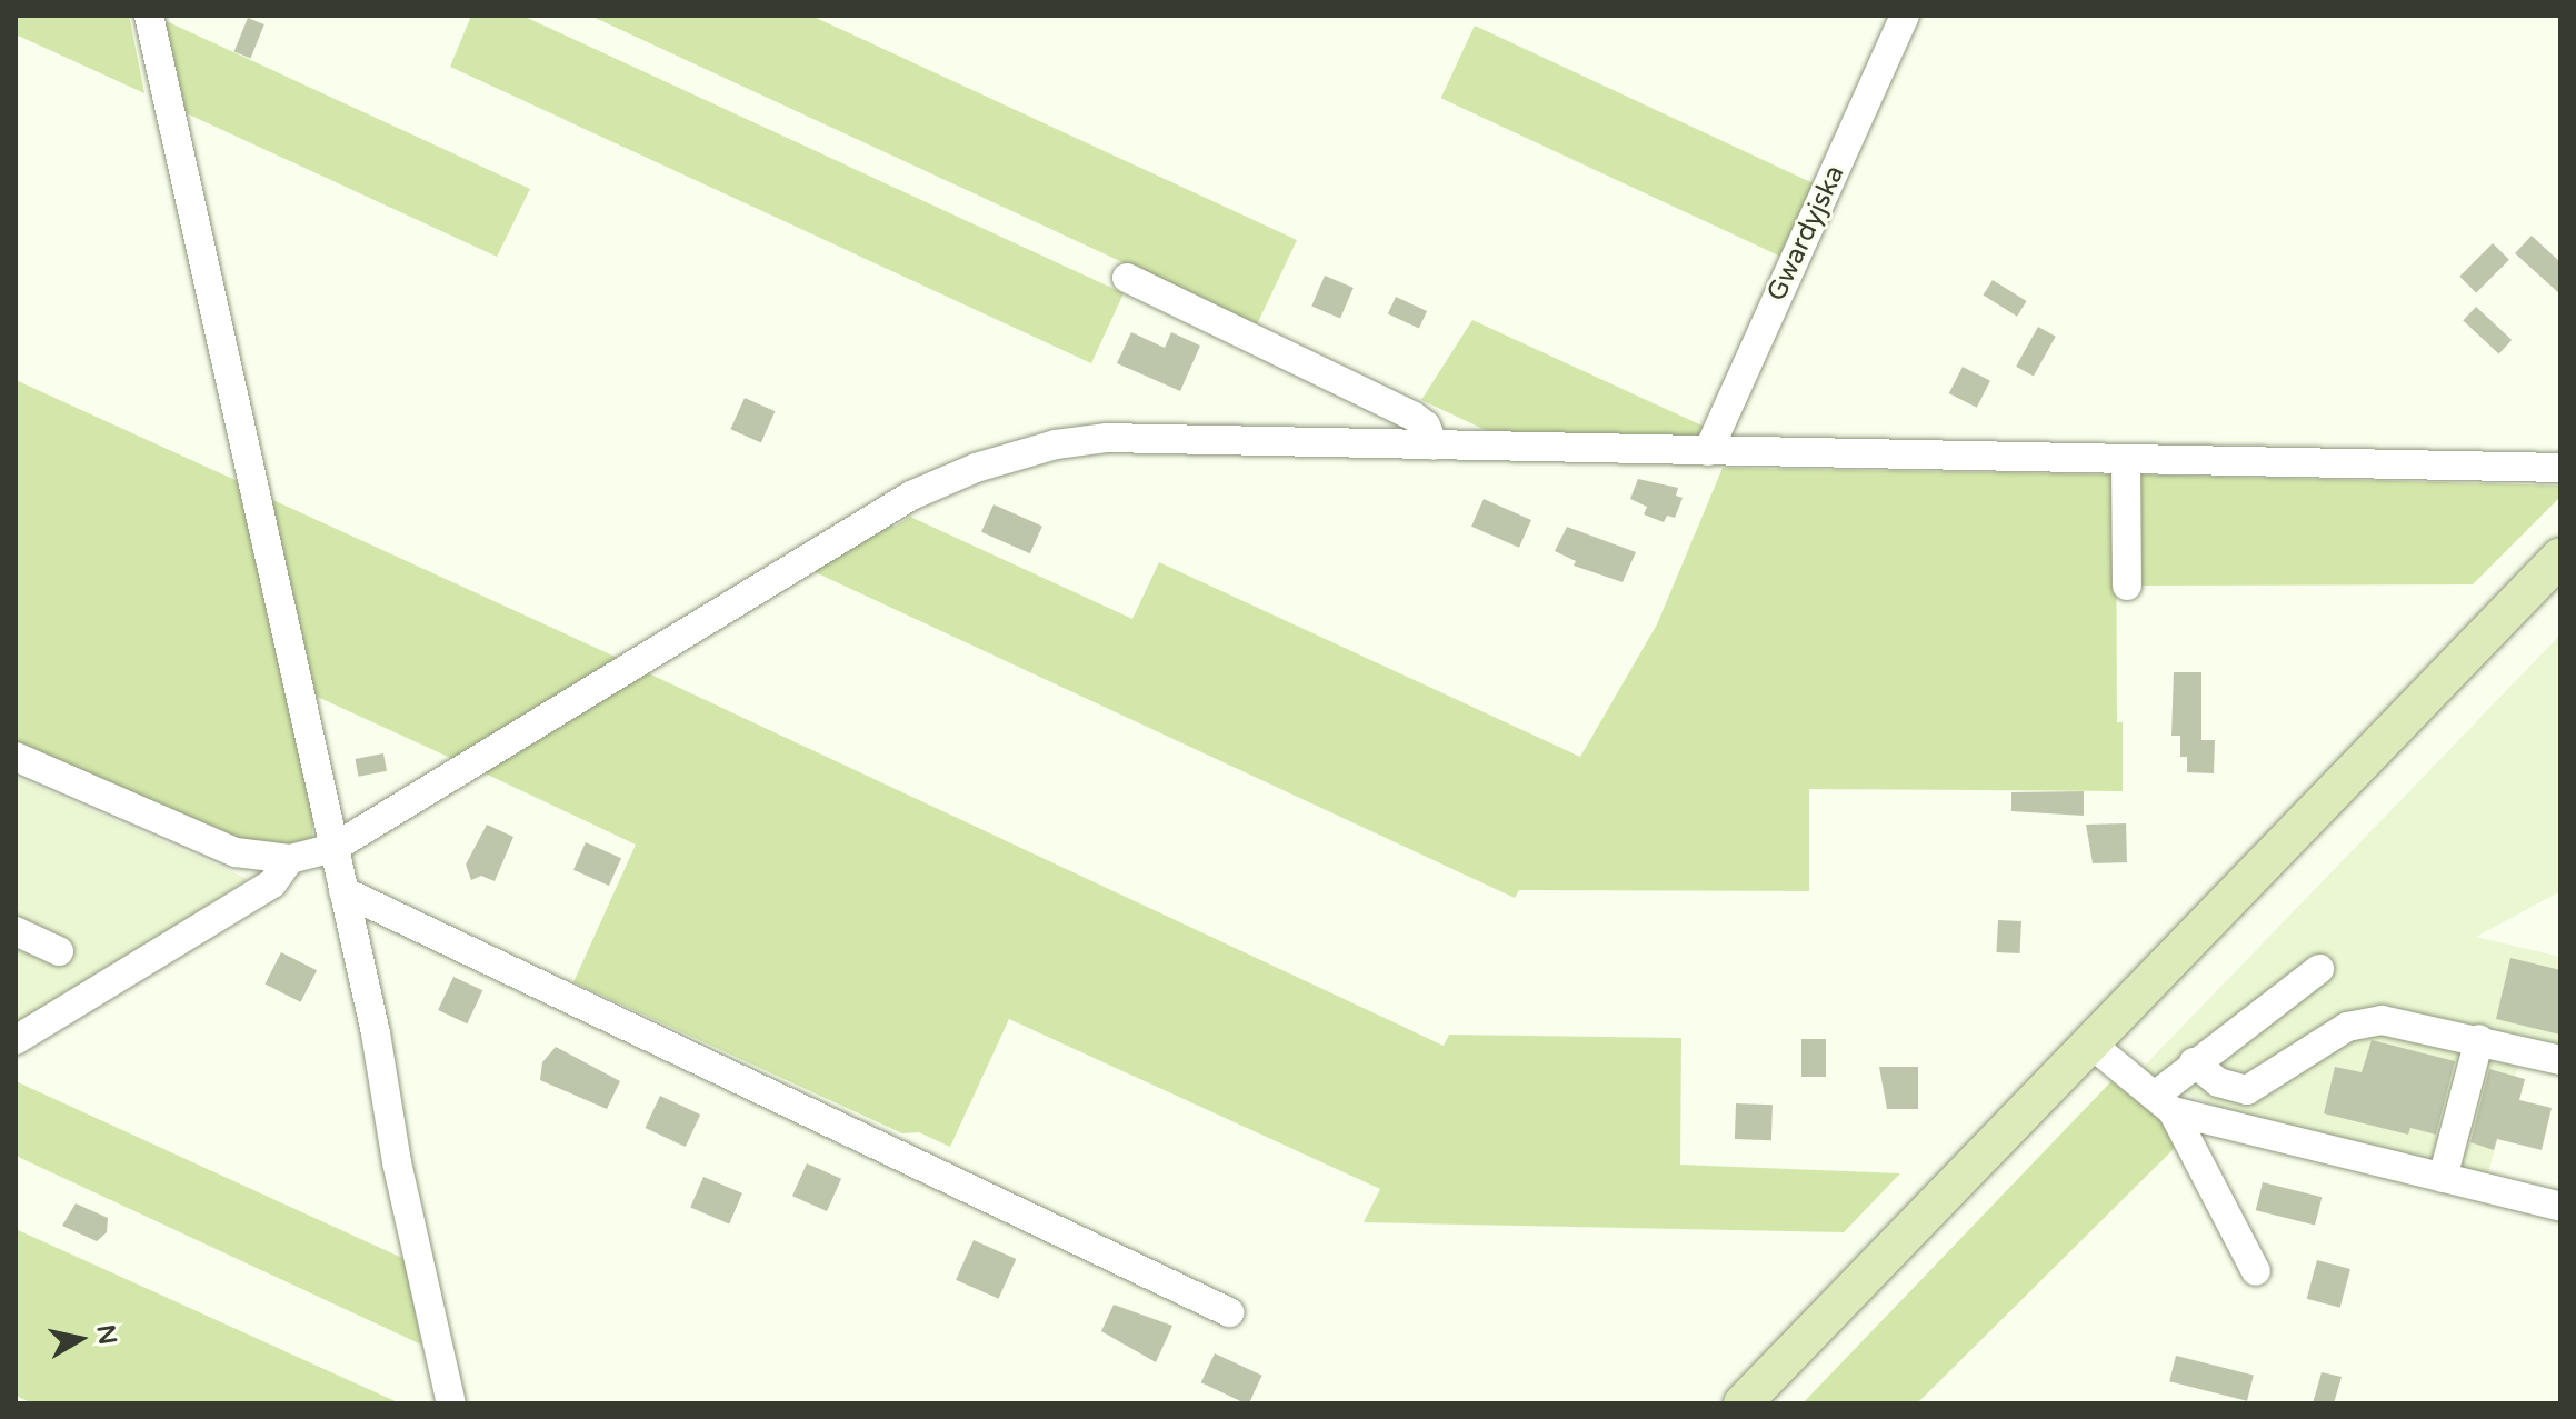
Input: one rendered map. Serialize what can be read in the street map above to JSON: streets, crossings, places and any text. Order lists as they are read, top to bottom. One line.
{"streets":{"street":["Gwardyjska"]},"north":"right"}
